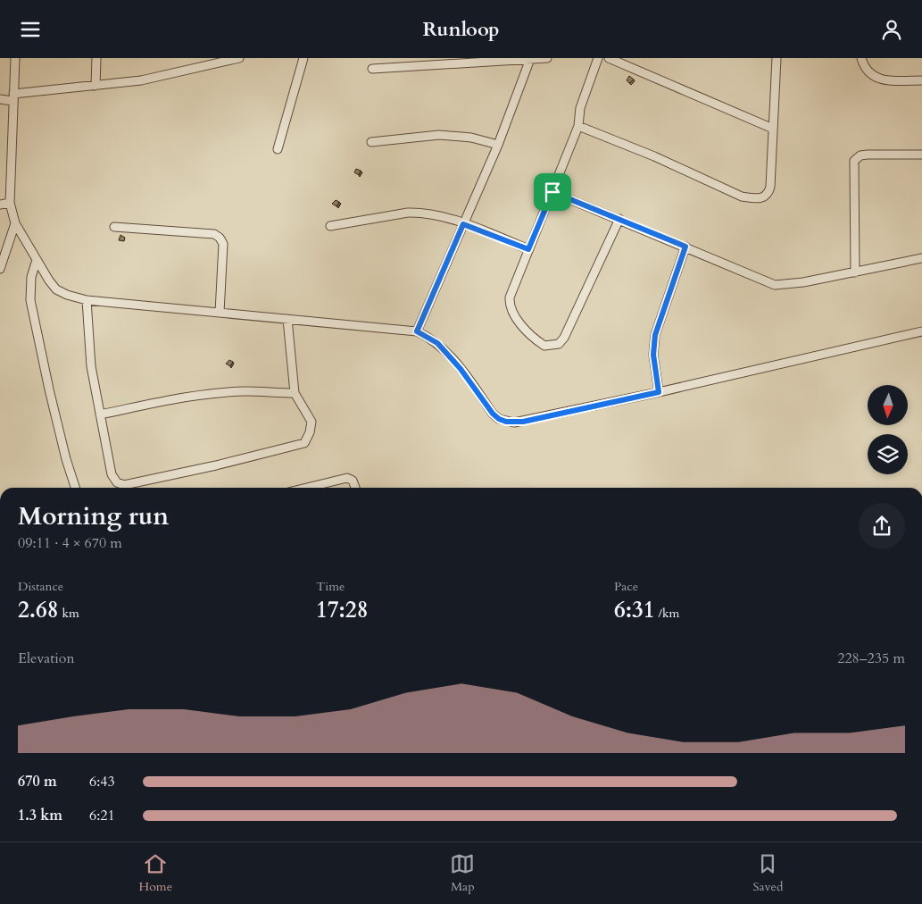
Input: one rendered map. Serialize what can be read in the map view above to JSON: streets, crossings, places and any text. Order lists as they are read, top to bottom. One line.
{"north":"bottom","page":{"header":"Runloop","heading":["Morning run","09:11 · 4 × 670 m"],"stats":[["Distance","2.68 km"],["Time","17:28"],["Pace","6:31 /km"]],"chart":["Elevation","228–235 m"],"list":[{"name":"670 m","note":"6:43"},{"name":"1.3 km","note":"6:21"}],"tabs":["Home","Map","Saved"]}}
